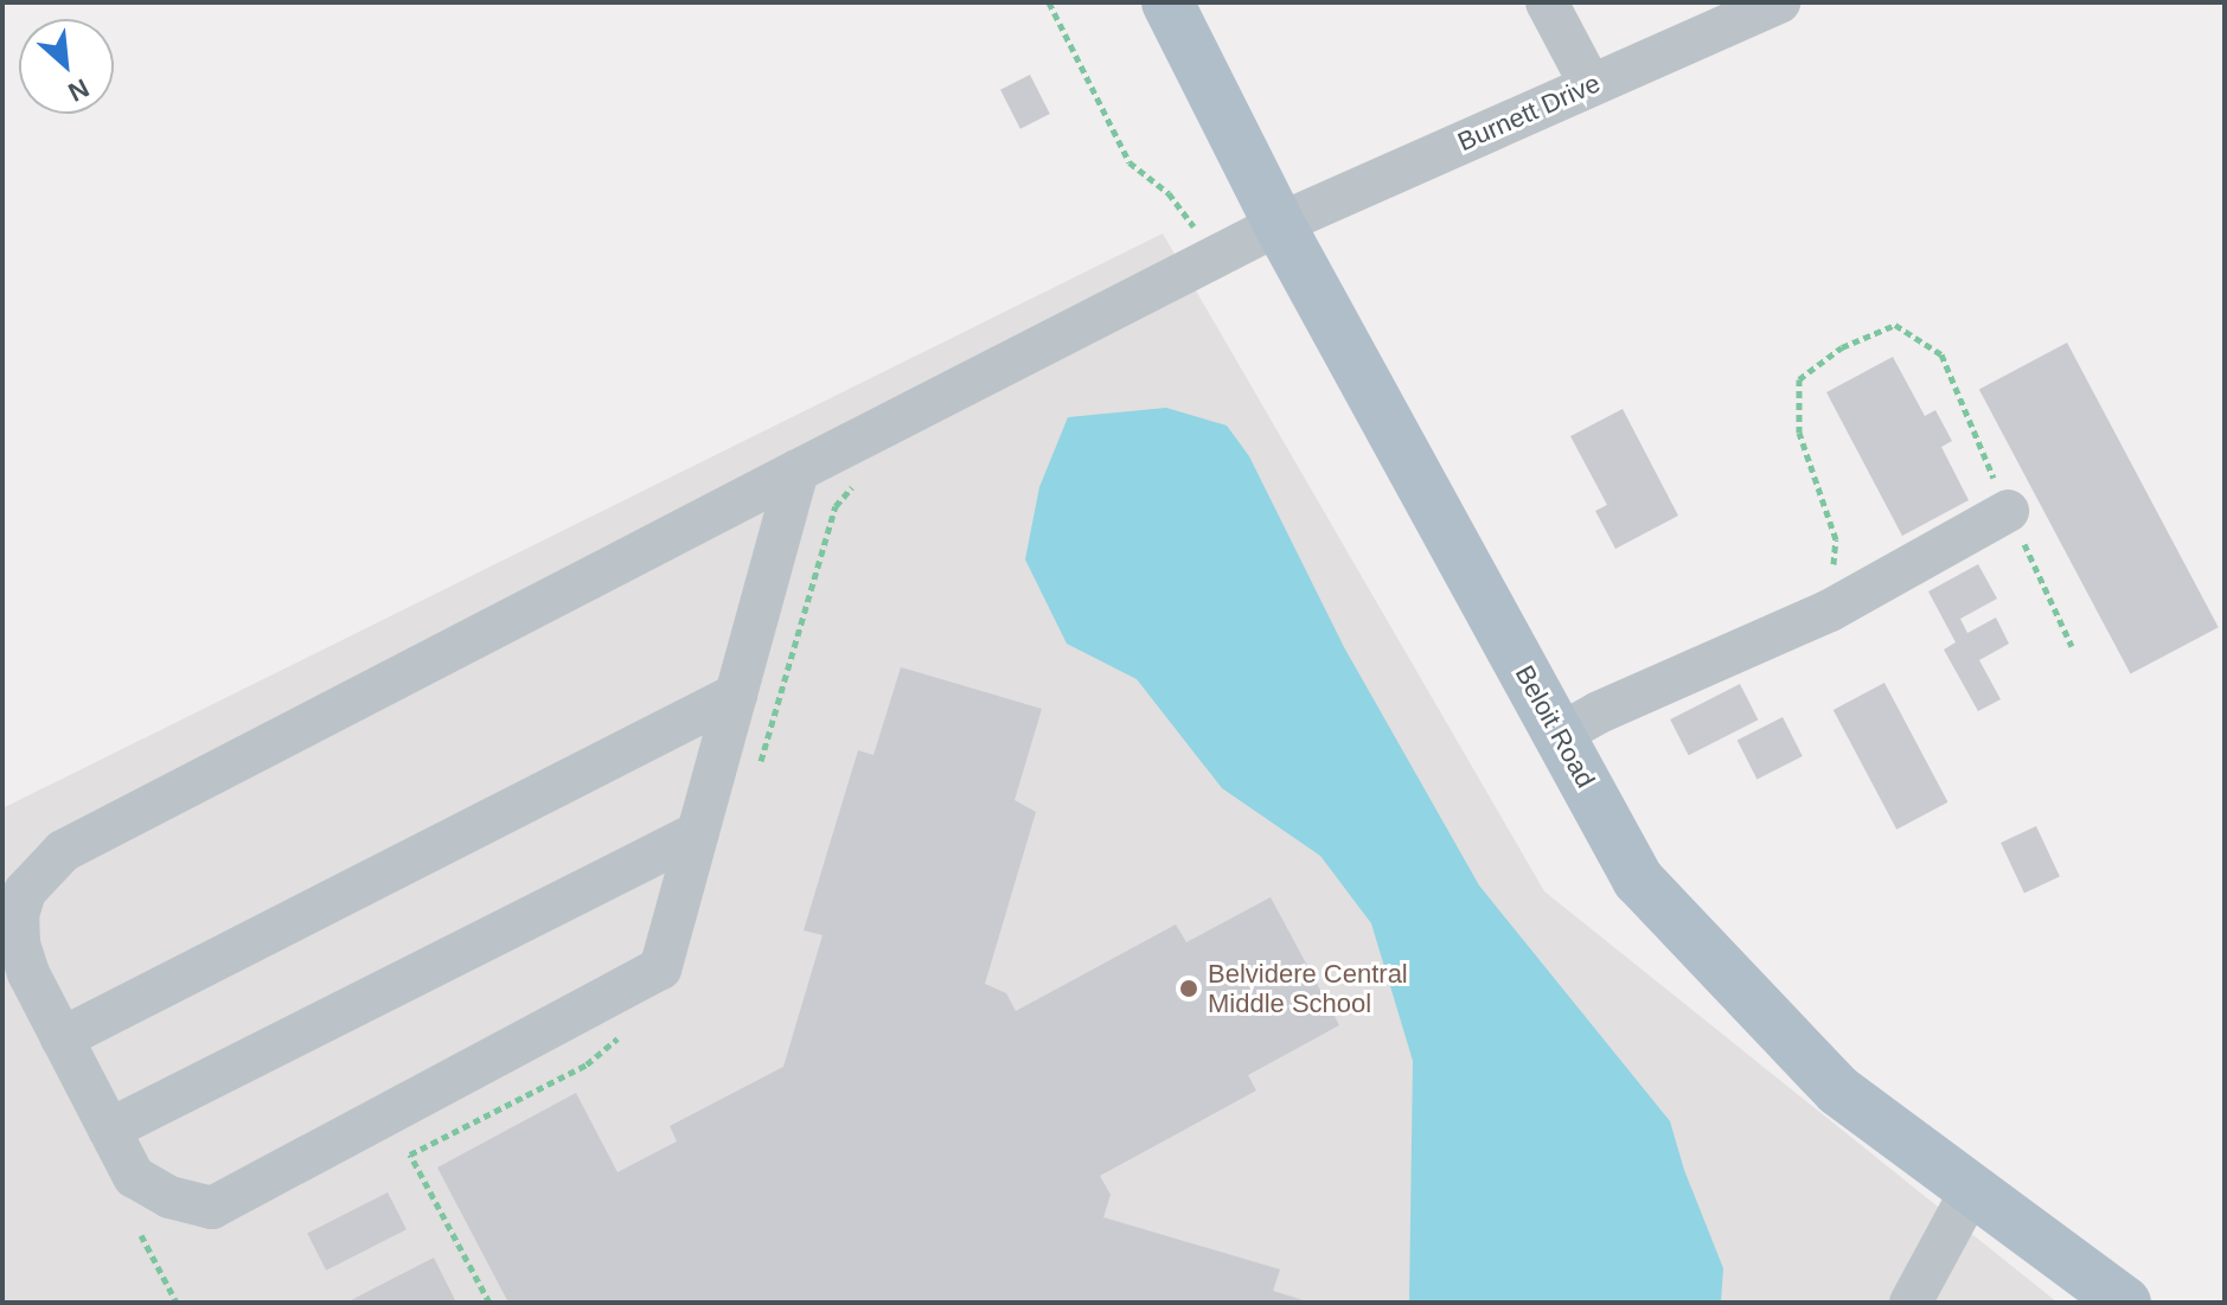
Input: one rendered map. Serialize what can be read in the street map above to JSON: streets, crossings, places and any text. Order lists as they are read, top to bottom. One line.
{"streets":{"main road":["Beloit Road"],"street":["Burnett Drive"]},"crossings":[["Burnett Drive","Beloit Road"]],"places":["Belvidere Central Middle School"],"north":"bottom right"}
